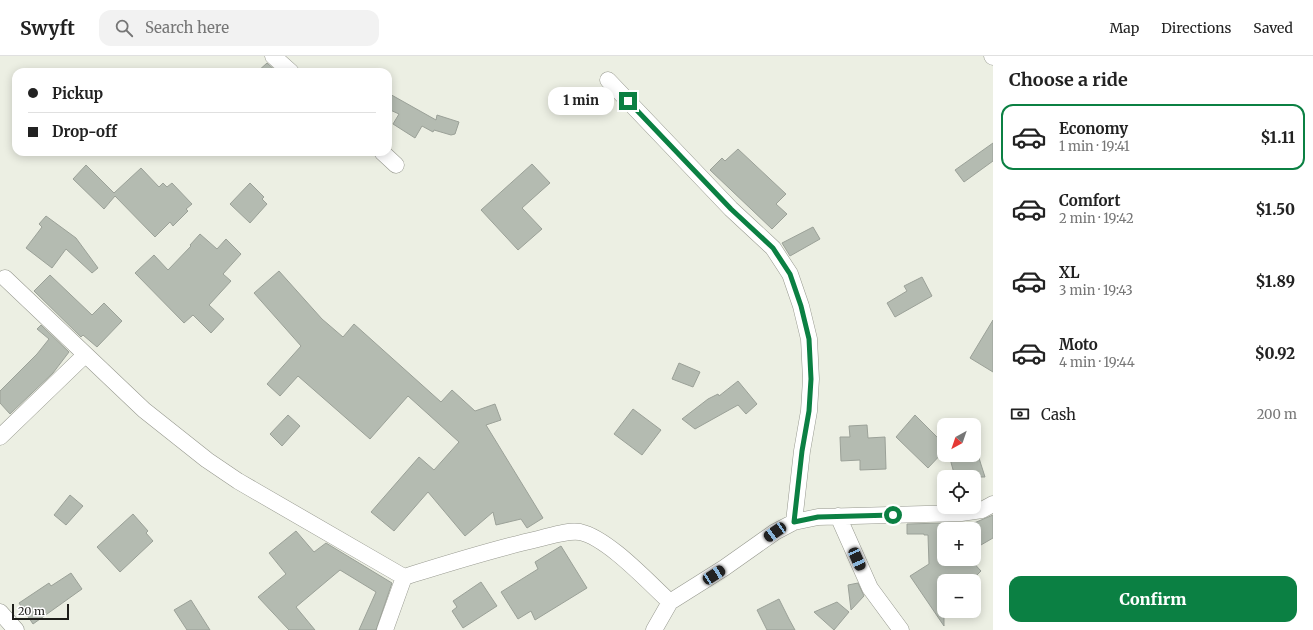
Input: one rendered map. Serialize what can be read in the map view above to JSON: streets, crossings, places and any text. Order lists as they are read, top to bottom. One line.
{"scale_bar":"20 m","north":"bottom left","page":{"header":"Swyft","search":"Search here","nav":["Map","Directions","Saved"],"heading":"Choose a ride","banner":["Pickup","Drop-off"],"bubble":"1 min","list":[{"name":"Economy","note":"1 min · 19:41","value":"$1.11"},{"name":"Comfort","note":"2 min · 19:42","value":"$1.50"},{"name":"XL","note":"3 min · 19:43","value":"$1.89"},{"name":"Moto","note":"4 min · 19:44","value":"$0.92"}],"pay":["Cash","200 m"],"map_buttons":["+","−"],"buttons":"Confirm","scale":"20 m"}}
